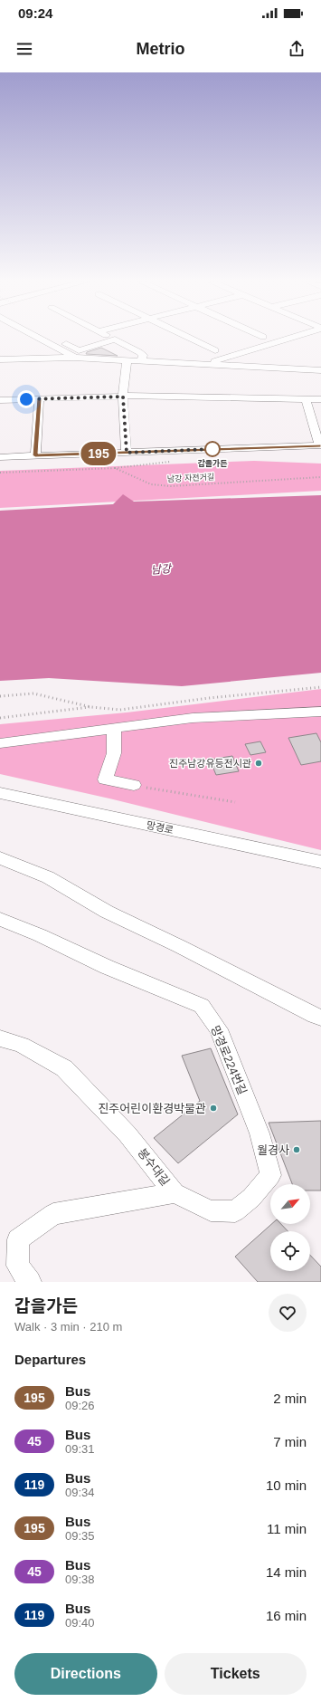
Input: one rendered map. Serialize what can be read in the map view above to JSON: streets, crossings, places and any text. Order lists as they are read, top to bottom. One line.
{"streets":{"street":["망경로","망경로224번길","봉수대길"],"path":["남강 자전거길"]},"crossings":[["망경로224번길","봉수대길"]],"water":["남강"],"places":["갑을가든","진주남강유등전시관","진주어린이환경박물관","월경사"],"lines":["bus line 195"],"north":"top right","page":{"status":"09:24","header":"Metrio","on_map":"195","heading":[["갑을가든","Walk · 3 min · 210 m"],"Departures"],"list":[{"mark":"195","name":"Bus","note":"09:26","value":"2 min"},{"mark":"45","name":"Bus","note":"09:31","value":"7 min"},{"mark":"119","name":"Bus","note":"09:34","value":"10 min"},{"mark":"195","name":"Bus","note":"09:35","value":"11 min"},{"mark":"45","name":"Bus","note":"09:38","value":"14 min"},{"mark":"119","name":"Bus","note":"09:40","value":"16 min"}],"buttons":["Directions","Tickets"]}}
